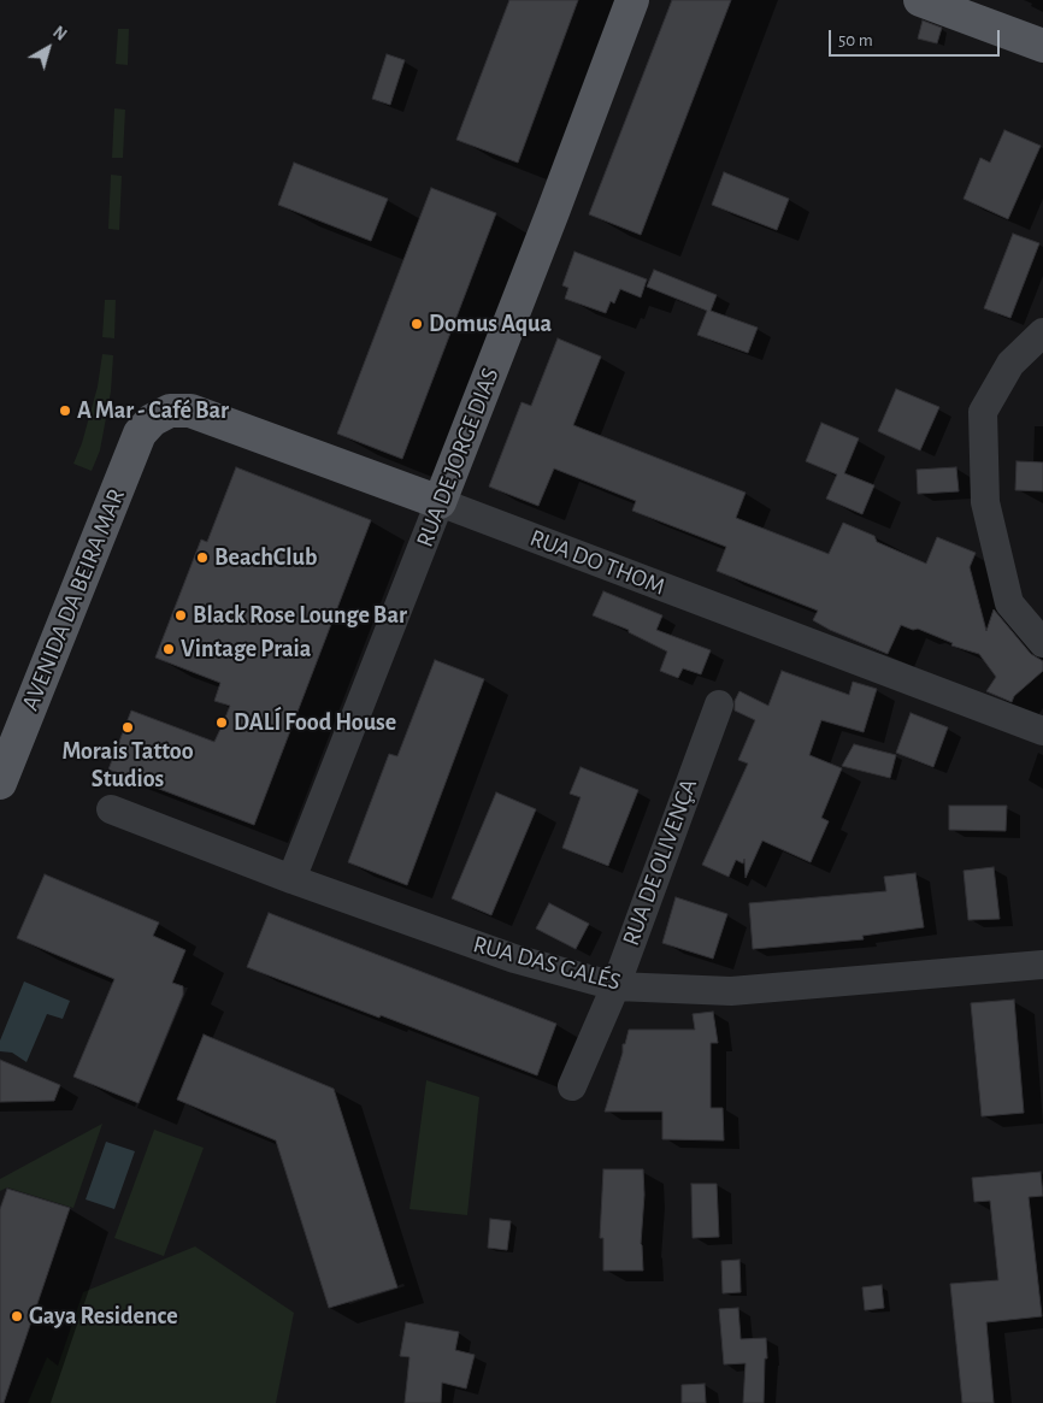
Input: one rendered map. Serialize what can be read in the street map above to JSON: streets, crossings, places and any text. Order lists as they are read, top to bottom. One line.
{"streets":{"main road":["RUA DE JORGE DIAS","RUA DO THOM","AVENIDA DA BEIRA MAR"],"street":["RUA DE OLIVENÇA","RUA DAS GALÉS"]},"crossings":[["RUA DE JORGE DIAS","RUA DO THOM"],["RUA DE JORGE DIAS","RUA DAS GALÉS"],["RUA DO THOM","AVENIDA DA BEIRA MAR"],["RUA DE OLIVENÇA","RUA DAS GALÉS"]],"places":["Domus Aqua","A Mar - Café Bar","BeachClub","Black Rose Lounge Bar","Vintage Praia","DALÍ Food House","Morais Tattoo Studios","Gaya Residence"],"scale_bar":"50 m","north":"top right"}
